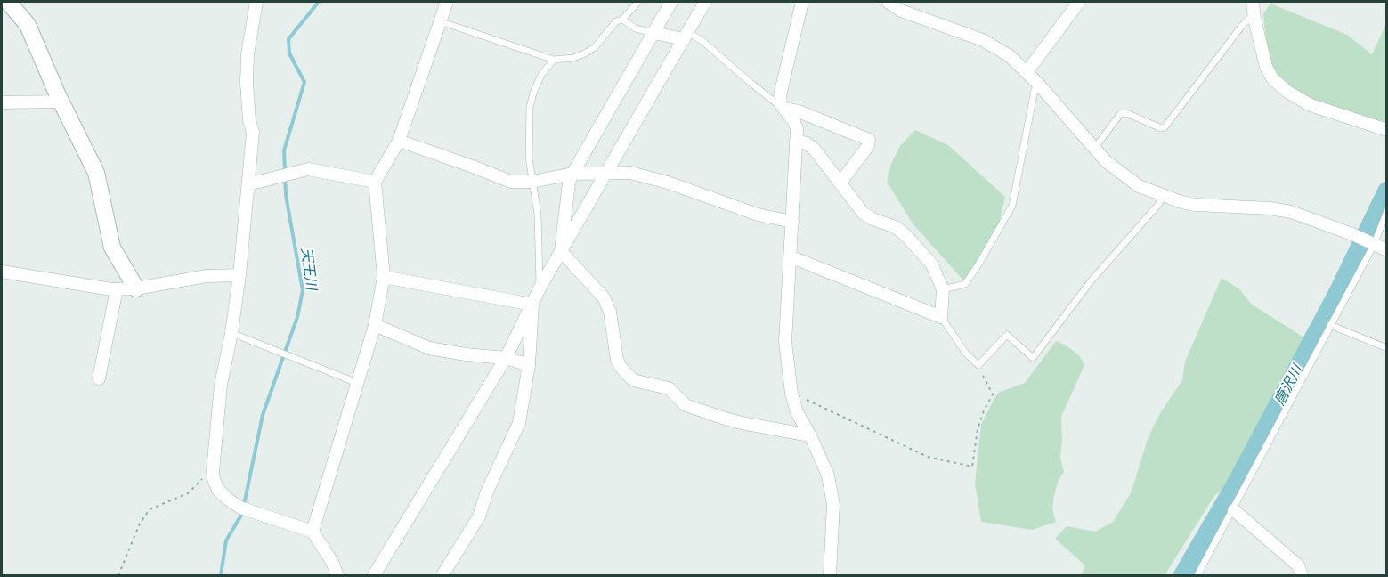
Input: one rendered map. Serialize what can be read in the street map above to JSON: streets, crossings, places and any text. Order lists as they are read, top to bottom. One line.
{"water":["天王川","唐沢川"]}
